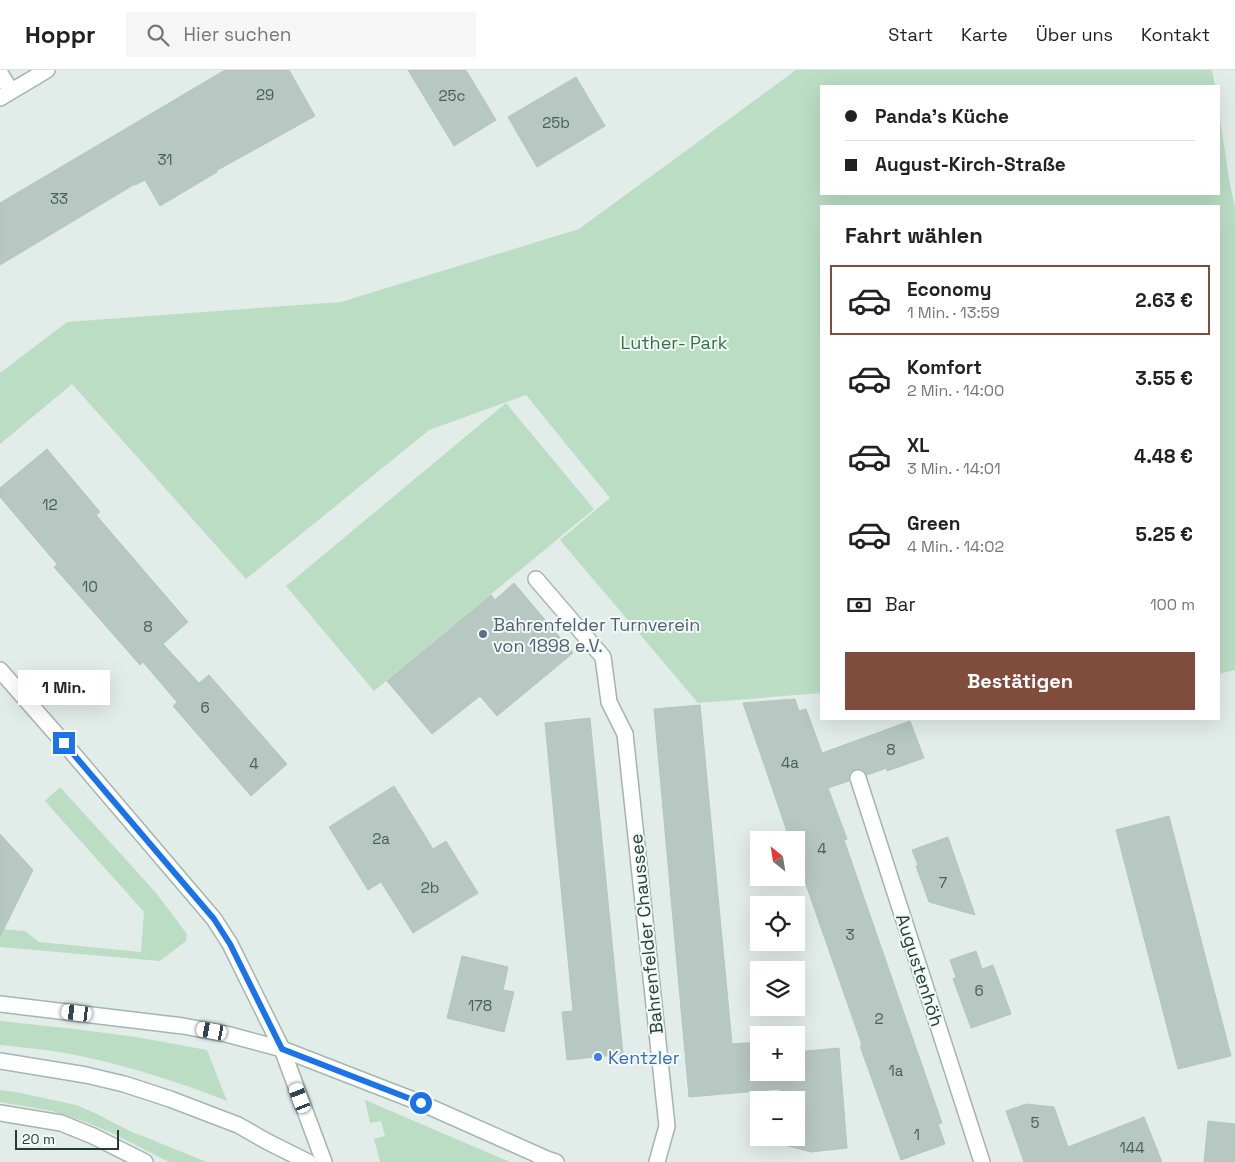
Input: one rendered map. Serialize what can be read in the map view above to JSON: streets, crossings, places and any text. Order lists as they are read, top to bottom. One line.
{"streets":{"street":["Bahrenfelder Chaussee","Augustenhöh"]},"parks":["Luther- Park"],"places":["Bahrenfelder Turnverein von 1898 e.V.","Kentzler"],"house_numbers":["29","25c","25b","31","33","12","10","8","6","8","4a","4","2a","4","7","2b","3","6","178","2","1a","5","1","144"],"scale_bar":"20 m","north":"top left","page":{"header":"Hoppr","search":"Hier suchen","nav":["Start","Karte","Über uns","Kontakt"],"banner":["Panda's Küche","August-Kirch-Straße"],"heading":"Fahrt wählen","list":[{"name":"Economy","note":"1 Min. · 13:59","value":"2.63 €"},{"name":"Komfort","note":"2 Min. · 14:00","value":"3.55 €"},{"name":"XL","note":"3 Min. · 14:01","value":"4.48 €"},{"name":"Green","note":"4 Min. · 14:02","value":"5.25 €"}],"pay":["Bar","100 m"],"buttons":"Bestätigen","bubble":"1 Min.","map_buttons":["+","−"],"scale":"20 m"}}
